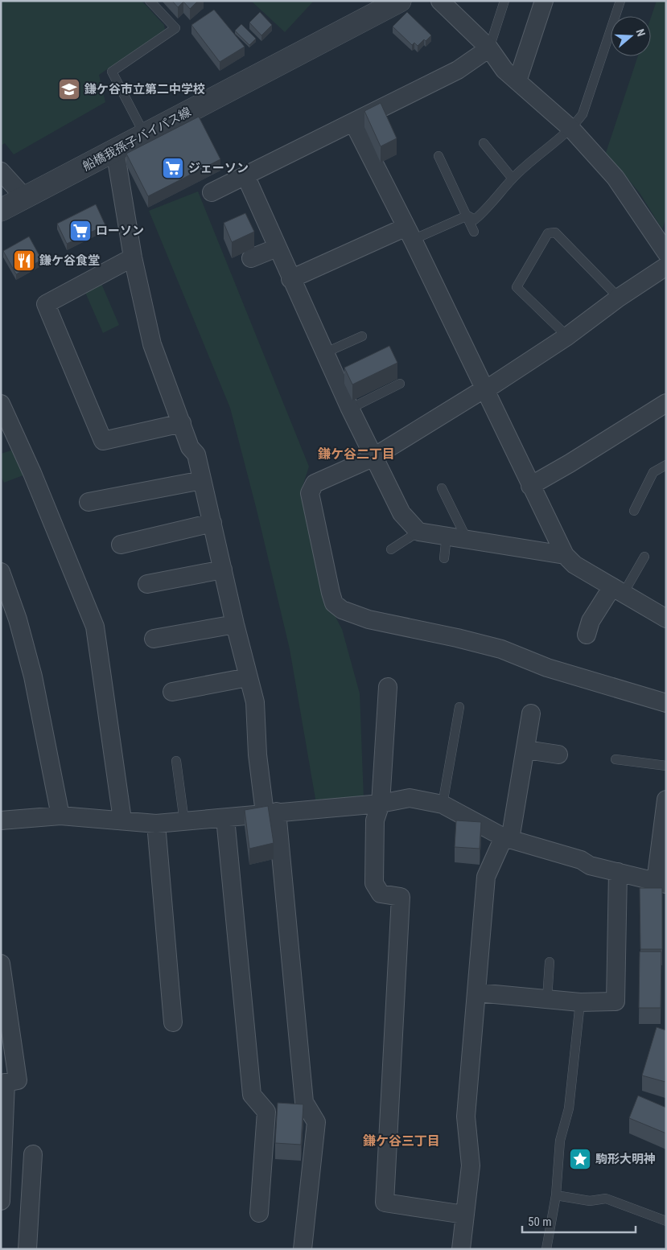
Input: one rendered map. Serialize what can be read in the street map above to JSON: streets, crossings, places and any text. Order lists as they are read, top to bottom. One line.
{"streets":{"street":["船橋我孫子バイパス線"]},"districts":["鎌ケ谷二丁目","鎌ケ谷三丁目"],"places":{"school or university":["鎌ケ谷市立第二中学校"],"supermarket":["ジェーソン","ローソン"],"restaurant":["鎌ケ谷食堂"],"place":["駒形大明神"]},"scale_bar":"50 m","north":"right"}
